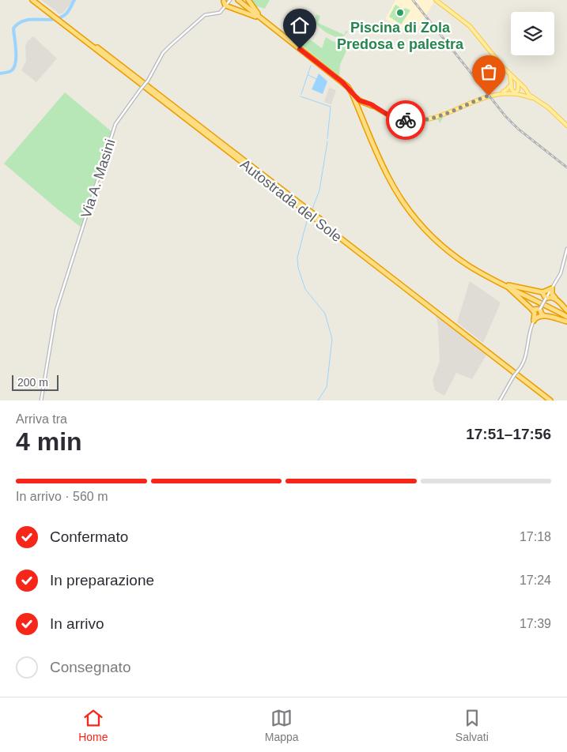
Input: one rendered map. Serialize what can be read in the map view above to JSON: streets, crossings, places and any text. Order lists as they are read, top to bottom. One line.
{"streets":{"highway":["Autostrada del Sole"],"street":["Via A. Masini"]},"places":["Piscina di Zola Predosa e palestra"],"scale_bar":"200 m","page":{"scale":"200 m","heading":["4 min","Arriva tra","17:51–17:56"],"bar":"In arrivo · 560 m","list":[["Confermato","17:18"],["In preparazione","17:24"],["In arrivo","17:39"],"Consegnato"],"tabs":["Home","Mappa","Salvati"]}}
